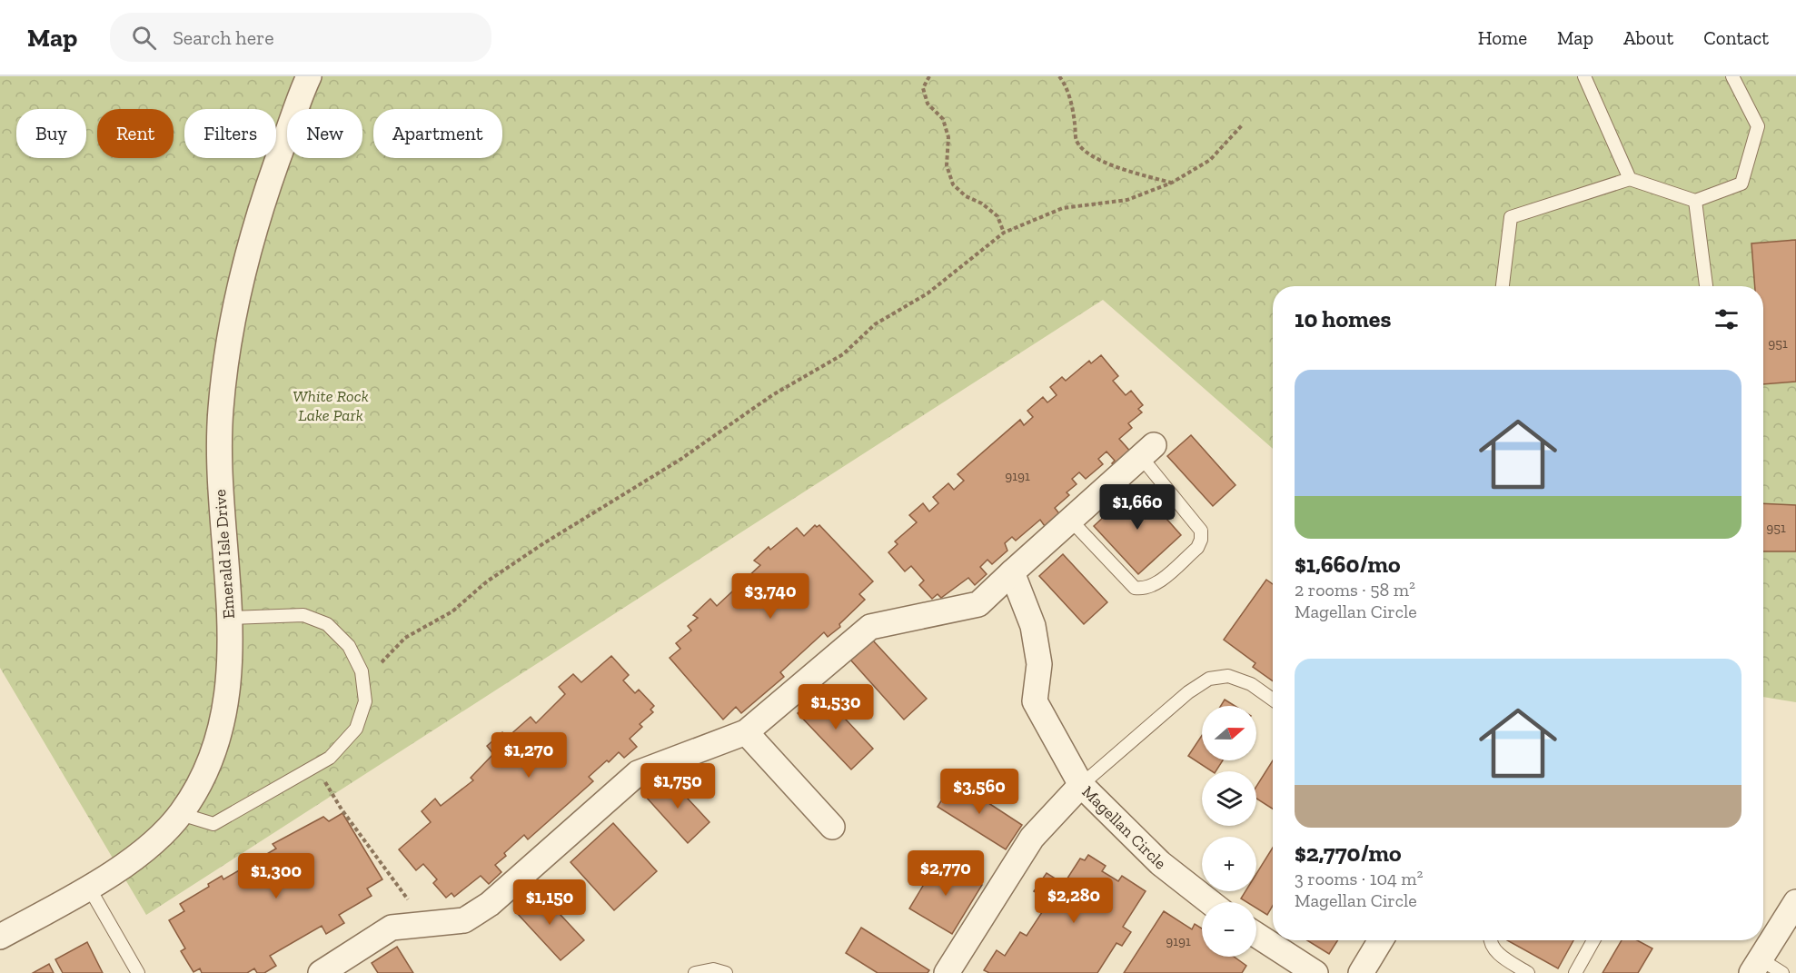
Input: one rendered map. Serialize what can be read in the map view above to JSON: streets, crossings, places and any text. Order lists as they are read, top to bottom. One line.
{"streets":{"street":["Emerald Isle Drive","Magellan Circle"]},"parks":["White Rock Lake Park"],"house_numbers":["951","9191","951","9191"],"north":"right","page":{"header":"Map","search":"Search here","nav":["Home","Map","About","Contact"],"chip":["Buy","Rent","Filters","New","Apartment"],"heading":"10 homes","list":[{"name":"$1,660/mo","note":"2 rooms · 58 m² · Magellan Circle"},{"name":"$2,770/mo","note":"3 rooms · 104 m² · Magellan Circle"}],"price":["$1,660","$3,740","$1,530","$1,270","$1,750","$3,560","$2,770","$1,300","$2,280","$1,150"],"map_buttons":["+","−"]}}
